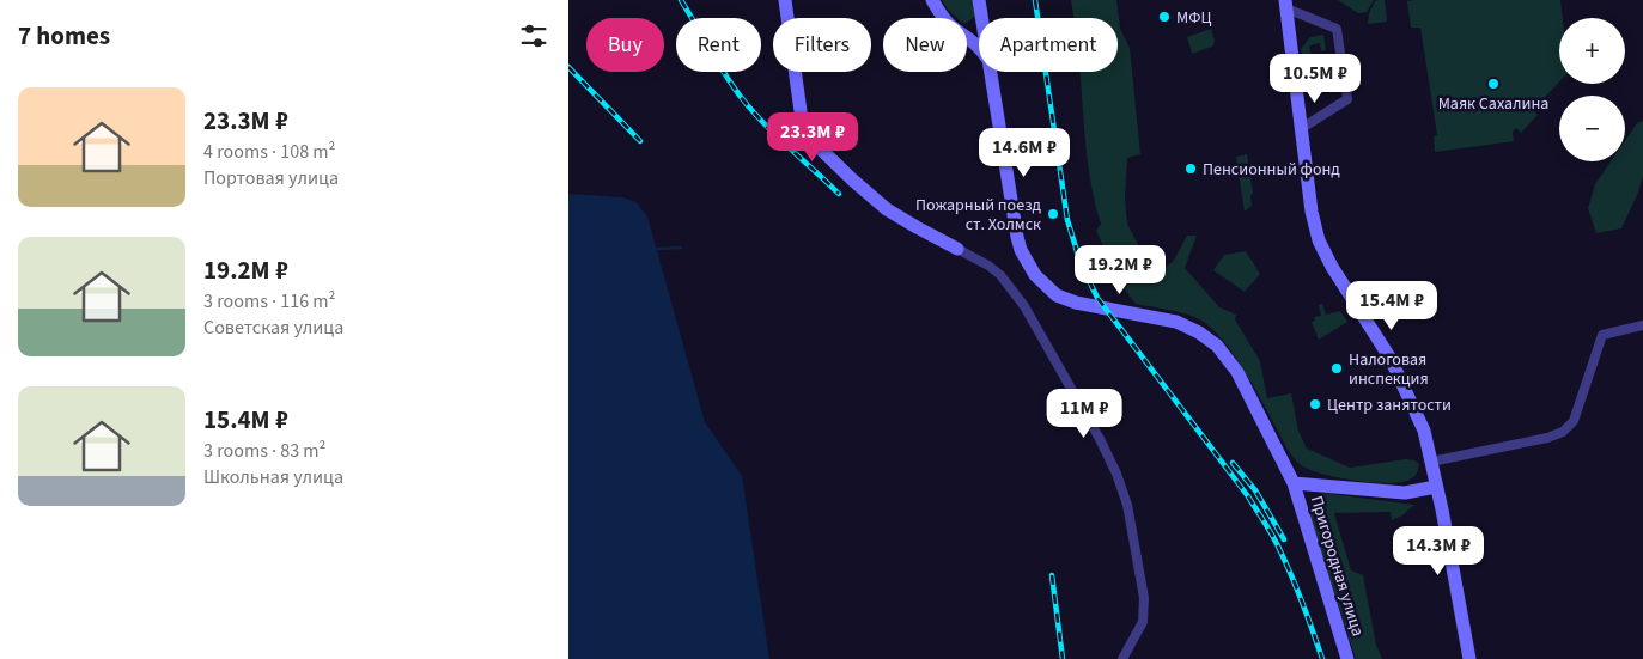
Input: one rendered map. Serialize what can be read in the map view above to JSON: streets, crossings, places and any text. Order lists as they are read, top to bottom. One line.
{"streets":{"main road":["Пригородная улица"]},"places":["МФЦ","Маяк Сахалина","Пенсионный фонд","Пожарный поезд ст. Холмск","Налоговая инспекция","Центр занятости"],"page":{"heading":"7 homes","map_buttons":["+","−"],"chip":["Buy","Rent","Filters","New","Apartment"],"price":["10.5M ₽","23.3M ₽","14.6M ₽","19.2M ₽","15.4M ₽","11M ₽","14.3M ₽"],"list":[{"name":"23.3M ₽","note":"4 rooms · 108 m² · Портовая улица"},{"name":"19.2M ₽","note":"3 rooms · 116 m² · Советская улица"},{"name":"15.4M ₽","note":"3 rooms · 83 m² · Школьная улица"}]}}
